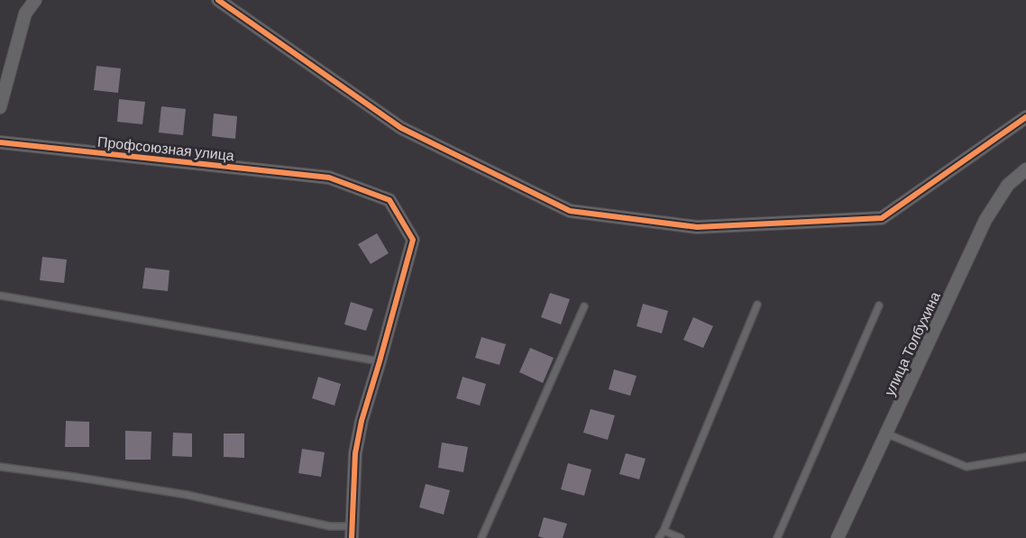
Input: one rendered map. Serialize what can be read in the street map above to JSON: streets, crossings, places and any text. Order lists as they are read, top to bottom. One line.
{"streets":{"street":["Профсоюзная улица","улица Толбухина"]}}
